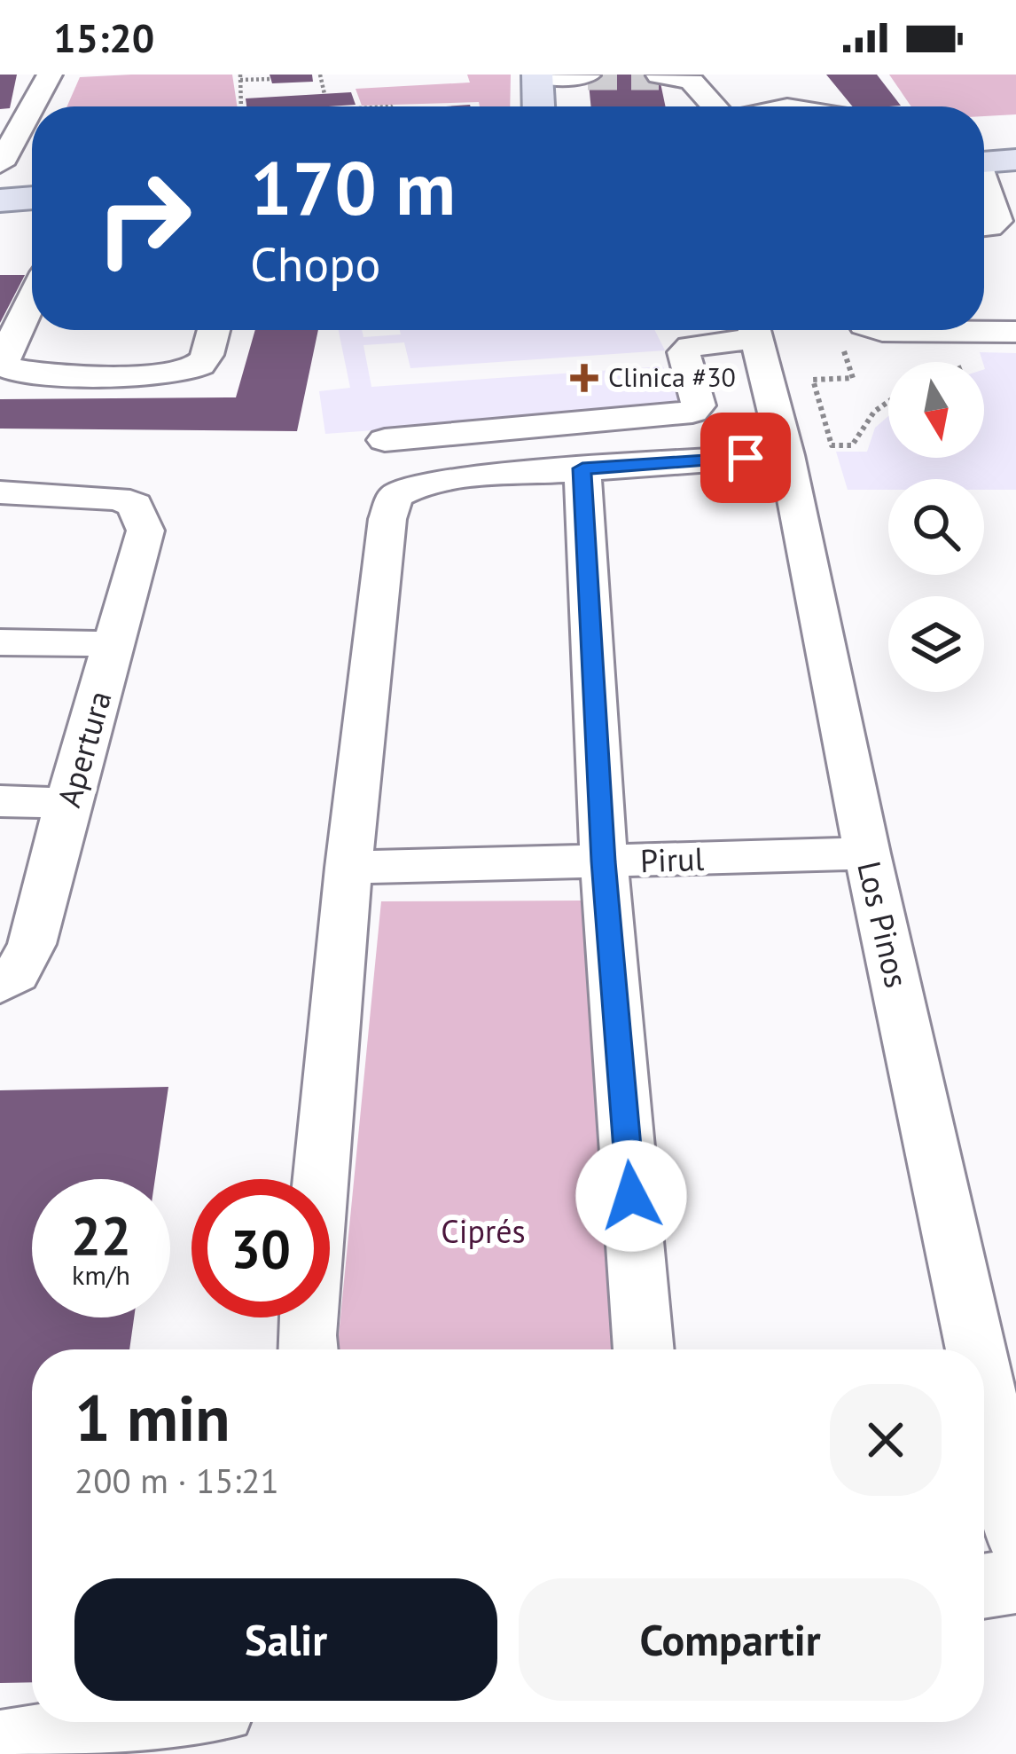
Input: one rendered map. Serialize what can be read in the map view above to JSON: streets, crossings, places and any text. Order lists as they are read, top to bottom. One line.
{"streets":{"street":["Apertura","Pirul","Los Pinos"]},"crossings":[["Pirul","Los Pinos"]],"parks":["Ciprés"],"places":{"health":["Clinica #30"]},"north":"bottom","page":{"status":"15:20","turn":["170 m","Chopo"],"speed":"22 km/h","limit":"30","heading":["1 min","200 m · 15:21"],"buttons":["Salir","Compartir"]}}
